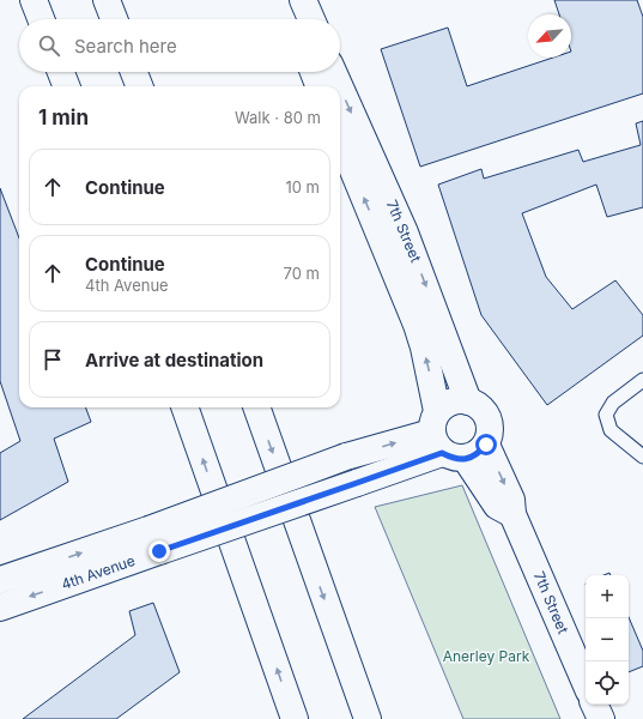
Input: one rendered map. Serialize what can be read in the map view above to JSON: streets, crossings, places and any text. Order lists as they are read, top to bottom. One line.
{"streets":{"main road":["7th Street","4th Avenue"]},"crossings":[["7th Street","4th Avenue"]],"parks":["Anerley Park"],"north":"bottom left","page":{"search":"Search here","heading":["1 min","Walk · 80 m"],"list":[["Continue","10 m"],["Continue","4th Avenue","70 m"],"Arrive at destination"],"map_buttons":["+","−"]}}
